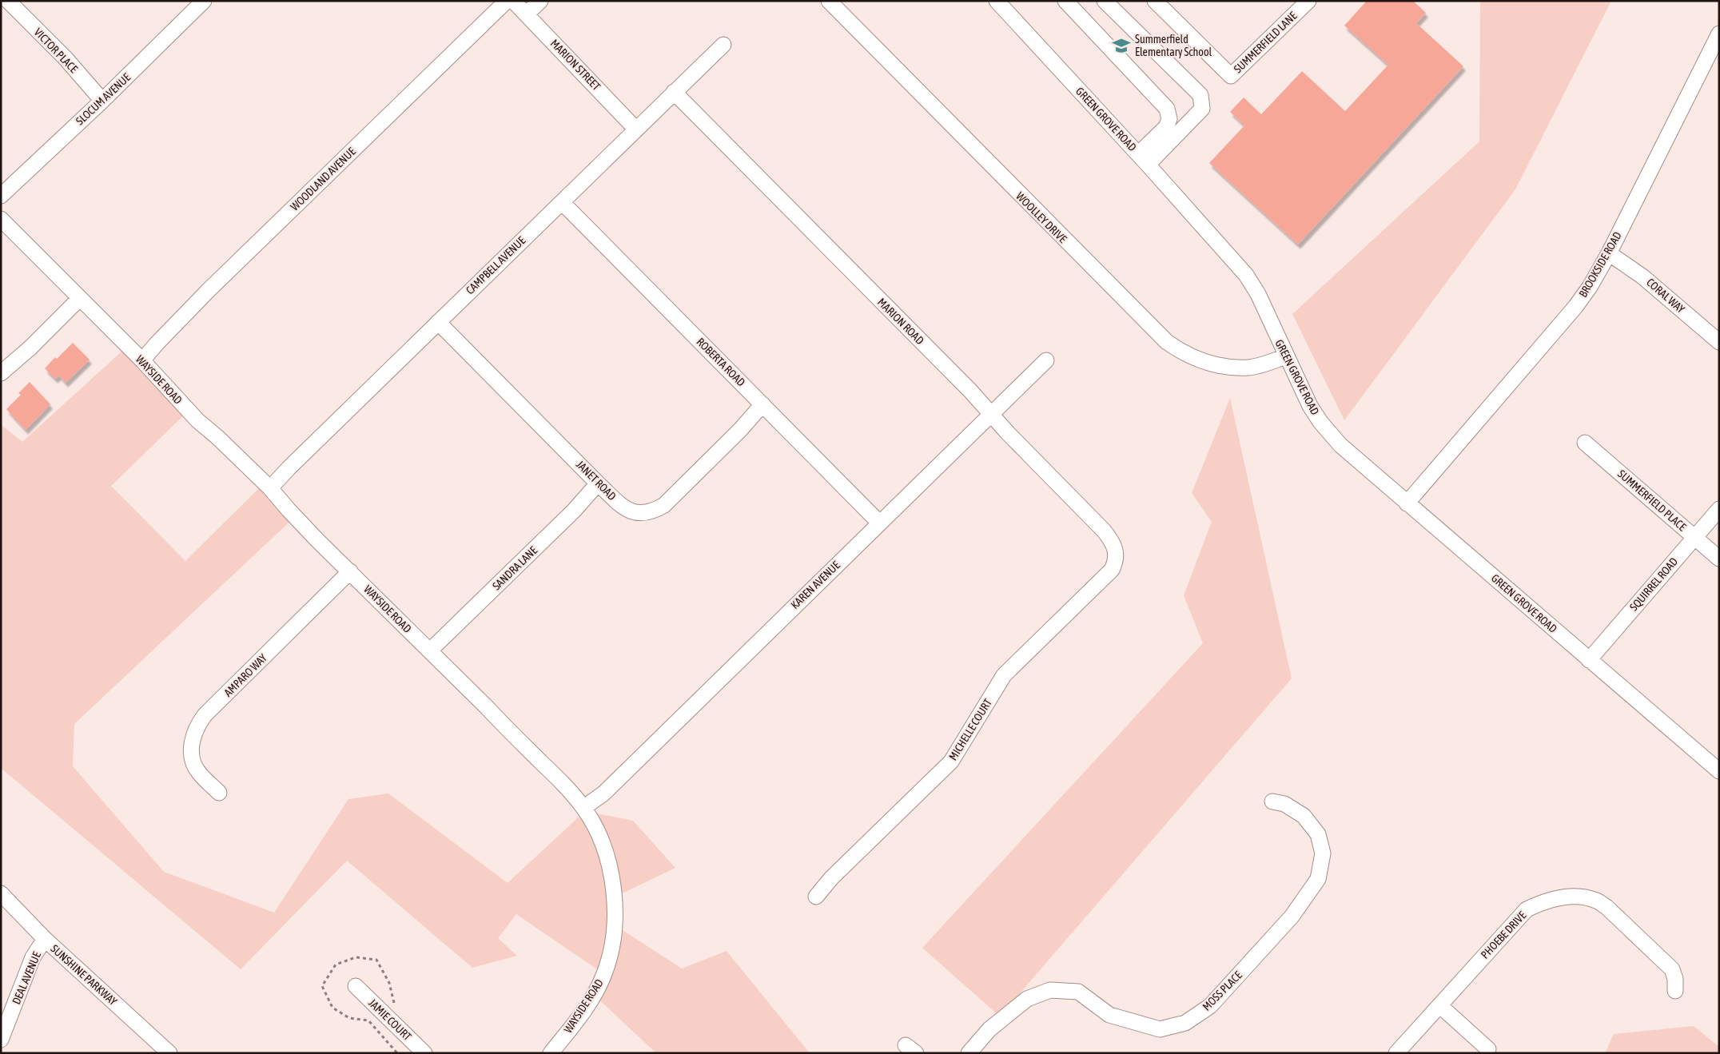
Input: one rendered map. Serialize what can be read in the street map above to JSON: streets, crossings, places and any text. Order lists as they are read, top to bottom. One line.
{"streets":{"street":["SUMMERFIELD LANE","VICTOR PLACE","MARION STREET","SLOCUM AVENUE","GREEN GROVE ROAD","WOODLAND AVENUE","WOOLLEY DRIVE","BROOKSIDE ROAD","CAMPBELL AVENUE","CORAL WAY","MARION ROAD","ROBERTA ROAD","WAYSIDE ROAD","JANET ROAD","SUMMERFIELD PLACE","SANDRA LANE","SQUIRREL ROAD","KAREN AVENUE","AMPARO WAY","MICHELLE COURT","PHOEBE DRIVE","SUNSHINE PARKWAY","DEAL AVENUE","MOSS PLACE","JAMIE COURT"]},"crossings":[["VICTOR PLACE","SLOCUM AVENUE"],["MARION STREET","CAMPBELL AVENUE"],["GREEN GROVE ROAD","WOOLLEY DRIVE"],["GREEN GROVE ROAD","BROOKSIDE ROAD"],["GREEN GROVE ROAD","SQUIRREL ROAD"],["WOODLAND AVENUE","WAYSIDE ROAD"],["BROOKSIDE ROAD","CORAL WAY"],["CAMPBELL AVENUE","MARION ROAD"],["CAMPBELL AVENUE","ROBERTA ROAD"],["CAMPBELL AVENUE","WAYSIDE ROAD"],["CAMPBELL AVENUE","JANET ROAD"],["MARION ROAD","KAREN AVENUE"],["MARION ROAD","MICHELLE COURT"],["ROBERTA ROAD","JANET ROAD"],["ROBERTA ROAD","KAREN AVENUE"],["WAYSIDE ROAD","SANDRA LANE"],["WAYSIDE ROAD","KAREN AVENUE"],["WAYSIDE ROAD","AMPARO WAY"],["JANET ROAD","SANDRA LANE"],["SUMMERFIELD PLACE","SQUIRREL ROAD"],["SUNSHINE PARKWAY","DEAL AVENUE"]],"places":{"school or university":["Summerfield Elementary School"]}}
